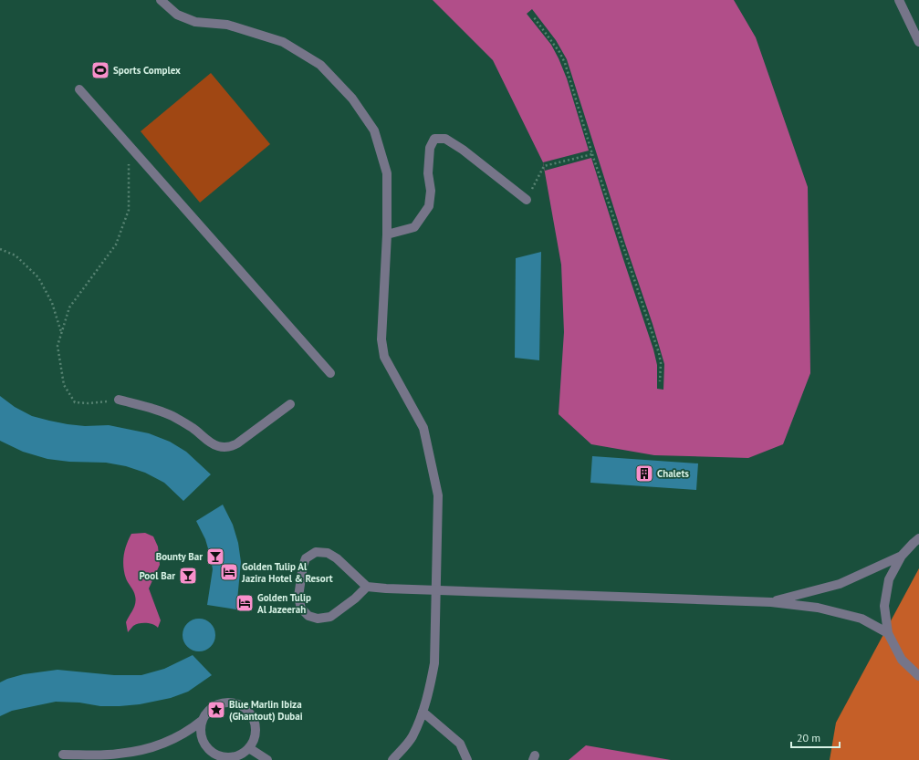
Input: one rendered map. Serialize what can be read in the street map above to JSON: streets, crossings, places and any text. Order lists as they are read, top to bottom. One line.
{"places":{"sports":["Sports Complex"],"building":["Chalets"],"bar":["Bounty Bar","Pool Bar"],"hotel":["Golden Tulip Al Jazira Hotel & Resort","Golden Tulip Al Jazeerah"],"place":["Blue Marlin Ibiza (Ghantout) Dubai"]},"scale_bar":"20 m"}
